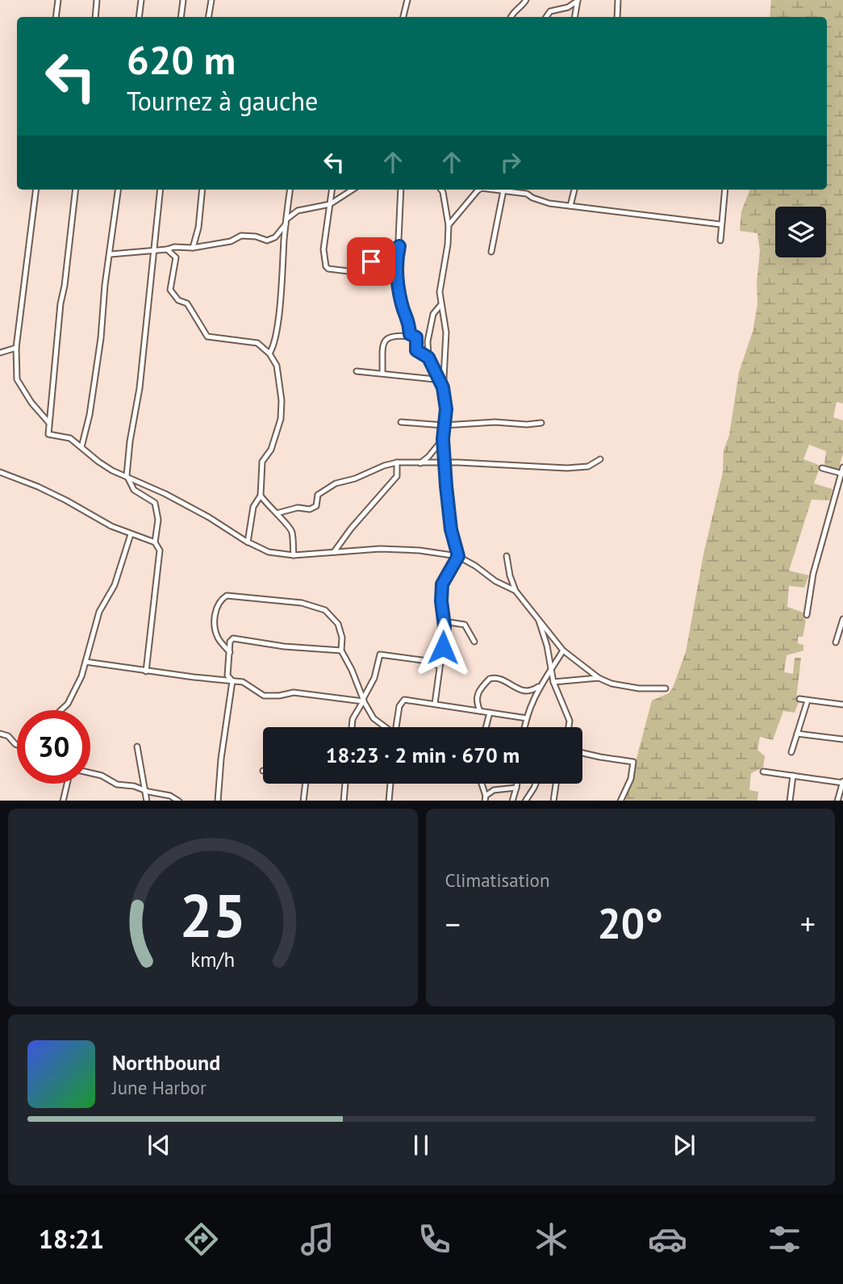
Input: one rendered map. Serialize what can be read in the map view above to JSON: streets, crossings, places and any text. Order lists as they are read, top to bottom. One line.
{"page":{"turn":["620 m","Tournez à gauche"],"limit":"30","trip":"18:23 · 2 min · 670 m","tile":"Climatisation","heat":["−","20°","+"],"song":["Northbound","June Harbor"],"tabs":"18:21","gauge":["25","km/h"]}}
